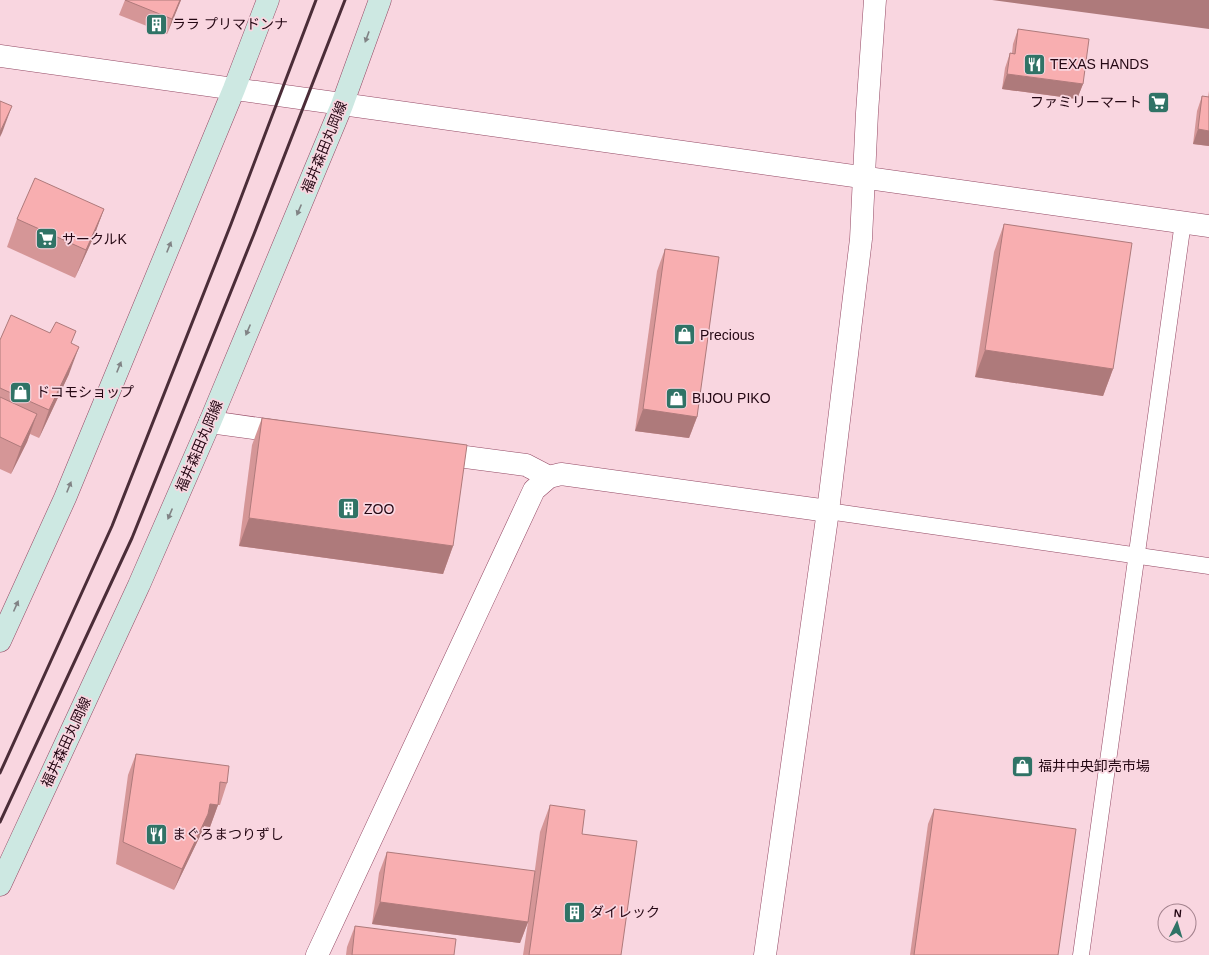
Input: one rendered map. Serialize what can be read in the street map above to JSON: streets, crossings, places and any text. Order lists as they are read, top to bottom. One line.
{"streets":{"main road":["福井森田丸岡線"]},"places":{"building":["ララ プリマドンナ","ZOO","ダイレック"],"restaurant":["TEXAS HANDS","まぐろまつりずし"],"supermarket":["ファミリーマート","サークルK"],"shop":["Precious","ドコモショップ","BIJOU PIKO","福井中央卸売市場"]},"north":"top"}
